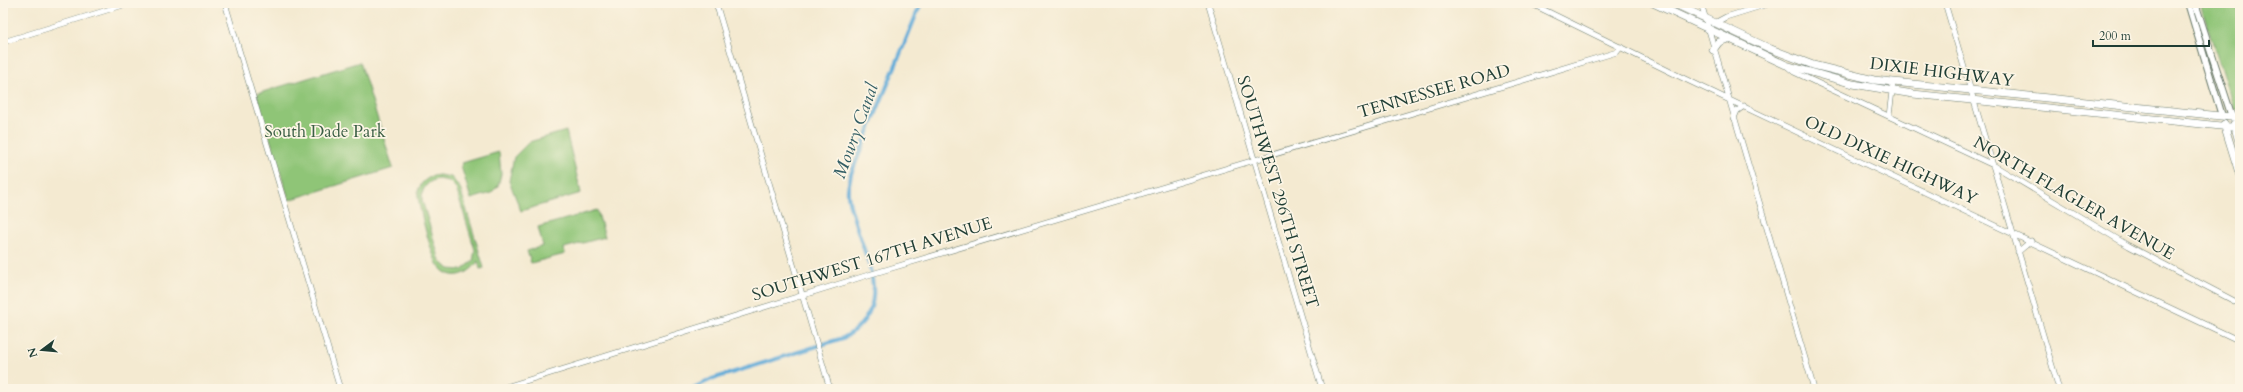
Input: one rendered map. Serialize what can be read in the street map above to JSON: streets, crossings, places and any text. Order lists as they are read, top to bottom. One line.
{"streets":{"highway":["DIXIE HIGHWAY"],"street":["TENNESSEE ROAD","OLD DIXIE HIGHWAY","SOUTHWEST 296TH STREET","NORTH FLAGLER AVENUE","SOUTHWEST 167TH AVENUE"]},"crossings":[["TENNESSEE ROAD","OLD DIXIE HIGHWAY"],["TENNESSEE ROAD","SOUTHWEST 296TH STREET"],["TENNESSEE ROAD","SOUTHWEST 167TH AVENUE"],["SOUTHWEST 296TH STREET","SOUTHWEST 167TH AVENUE"]],"water":["Mowry Canal"],"parks":["South Dade Park"],"scale_bar":"200 m","north":"left"}
